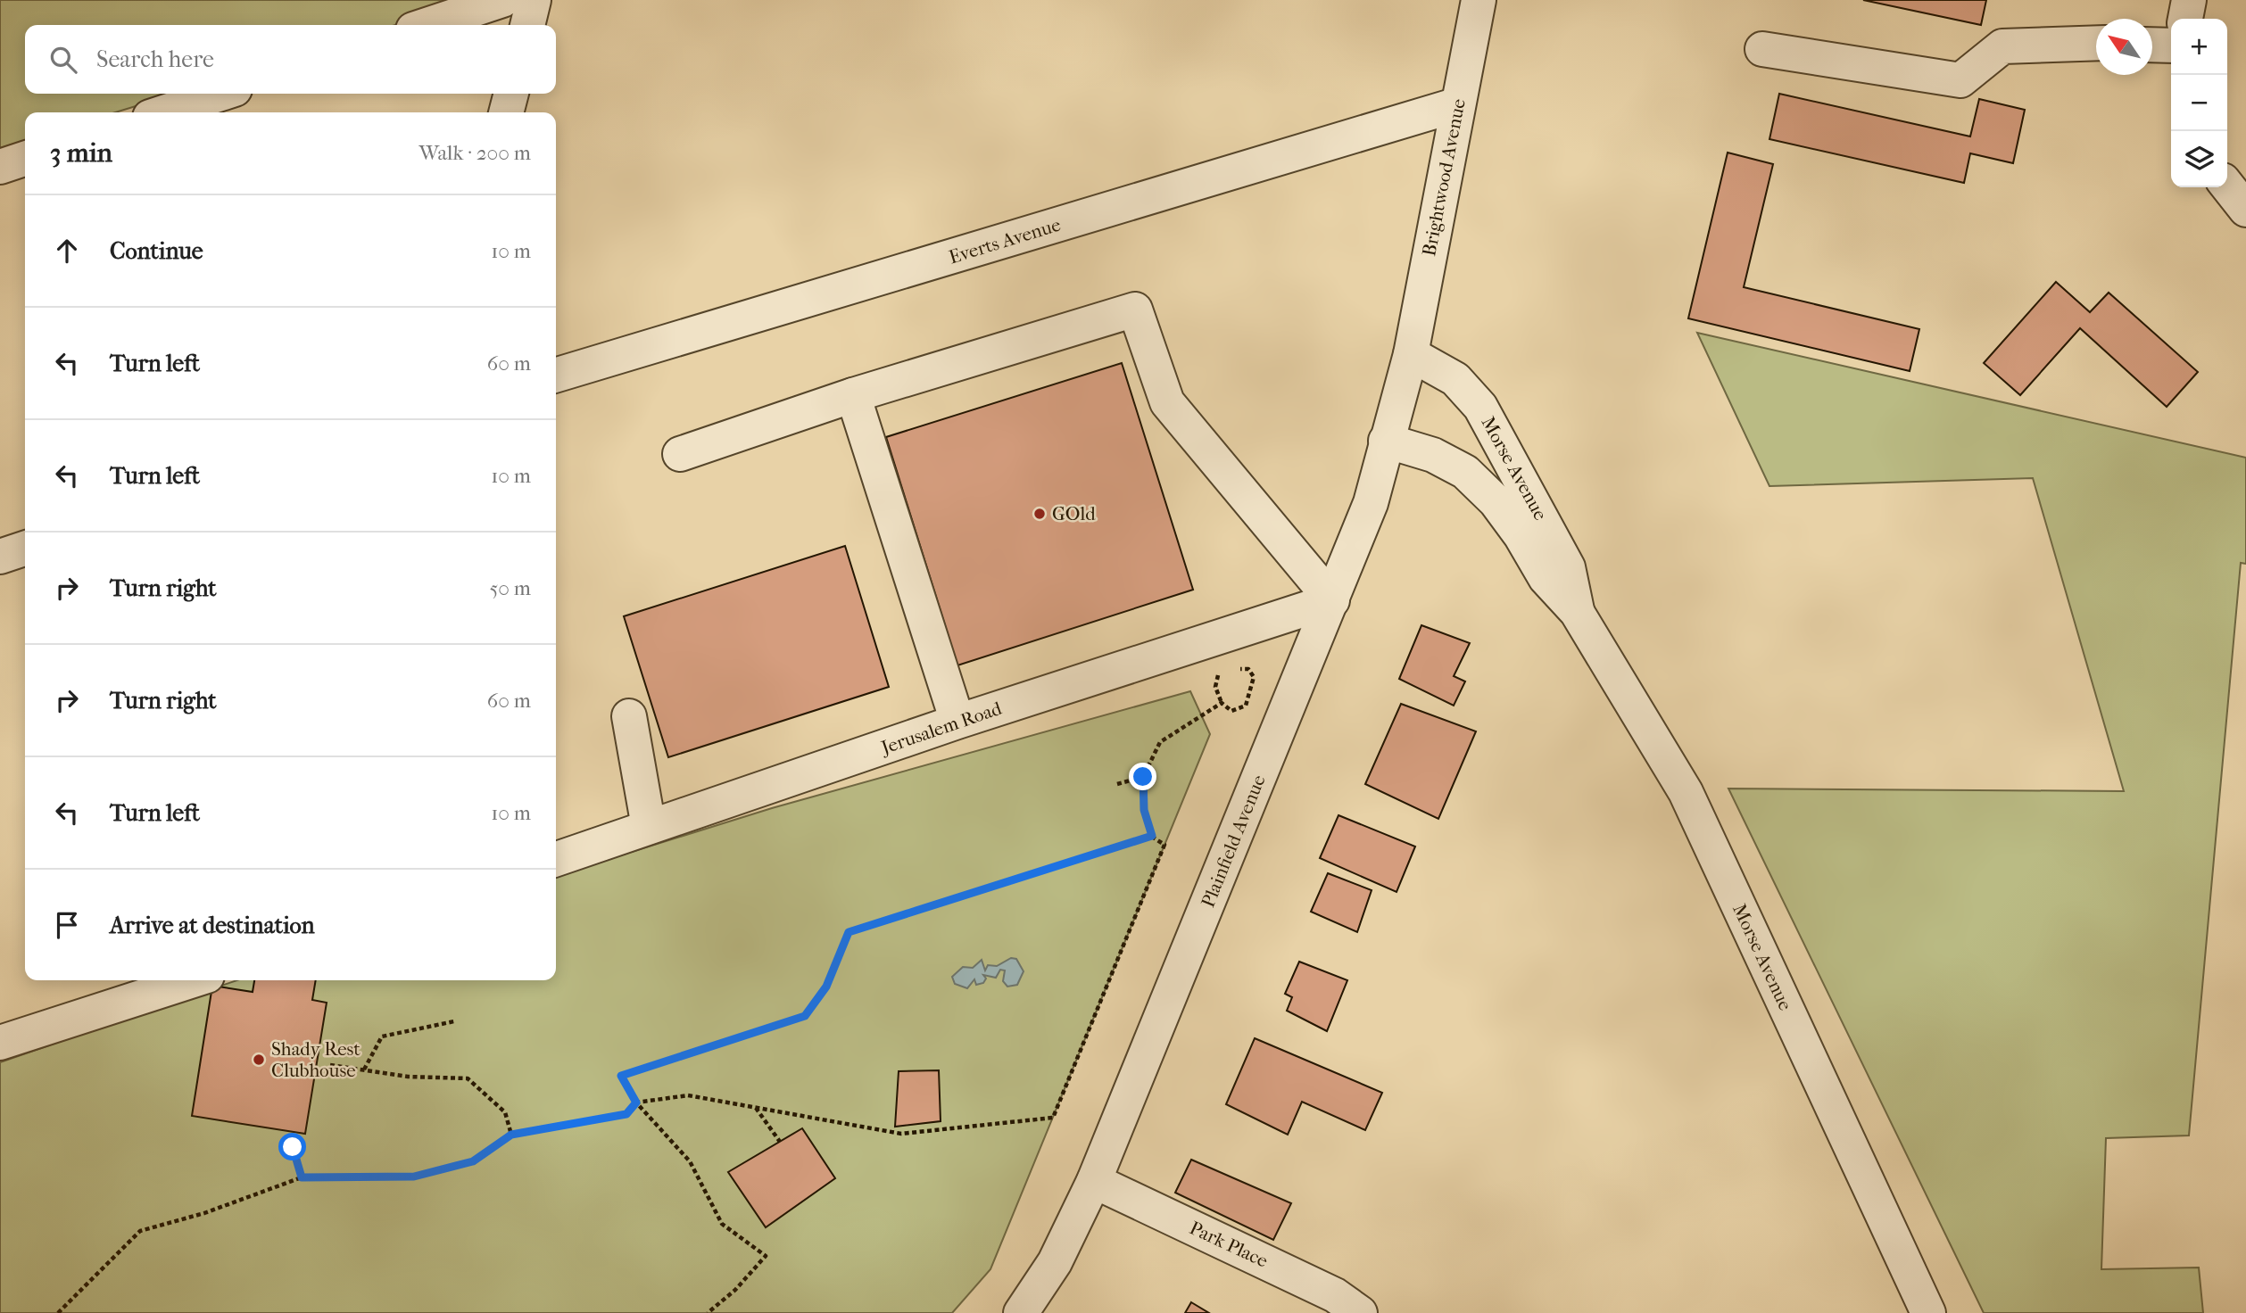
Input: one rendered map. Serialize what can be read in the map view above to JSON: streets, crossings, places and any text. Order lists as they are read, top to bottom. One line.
{"streets":{"street":["Brightwood Avenue","Everts Avenue","Morse Avenue","Jerusalem Road","Plainfield Avenue","Park Place"]},"crossings":[["Brightwood Avenue","Everts Avenue"],["Brightwood Avenue","Morse Avenue"],["Brightwood Avenue","Plainfield Avenue"],["Morse Avenue","Plainfield Avenue"],["Jerusalem Road","Plainfield Avenue"],["Plainfield Avenue","Park Place"]],"places":["GOld","Shady Rest Clubhouse"],"north":"top left","page":{"map_buttons":["+","−"],"search":"Search here","heading":["3 min","Walk · 200 m"],"list":[["Continue","10 m"],["Turn left","60 m"],["Turn left","10 m"],["Turn right","50 m"],["Turn right","60 m"],["Turn left","10 m"],"Arrive at destination"]}}
